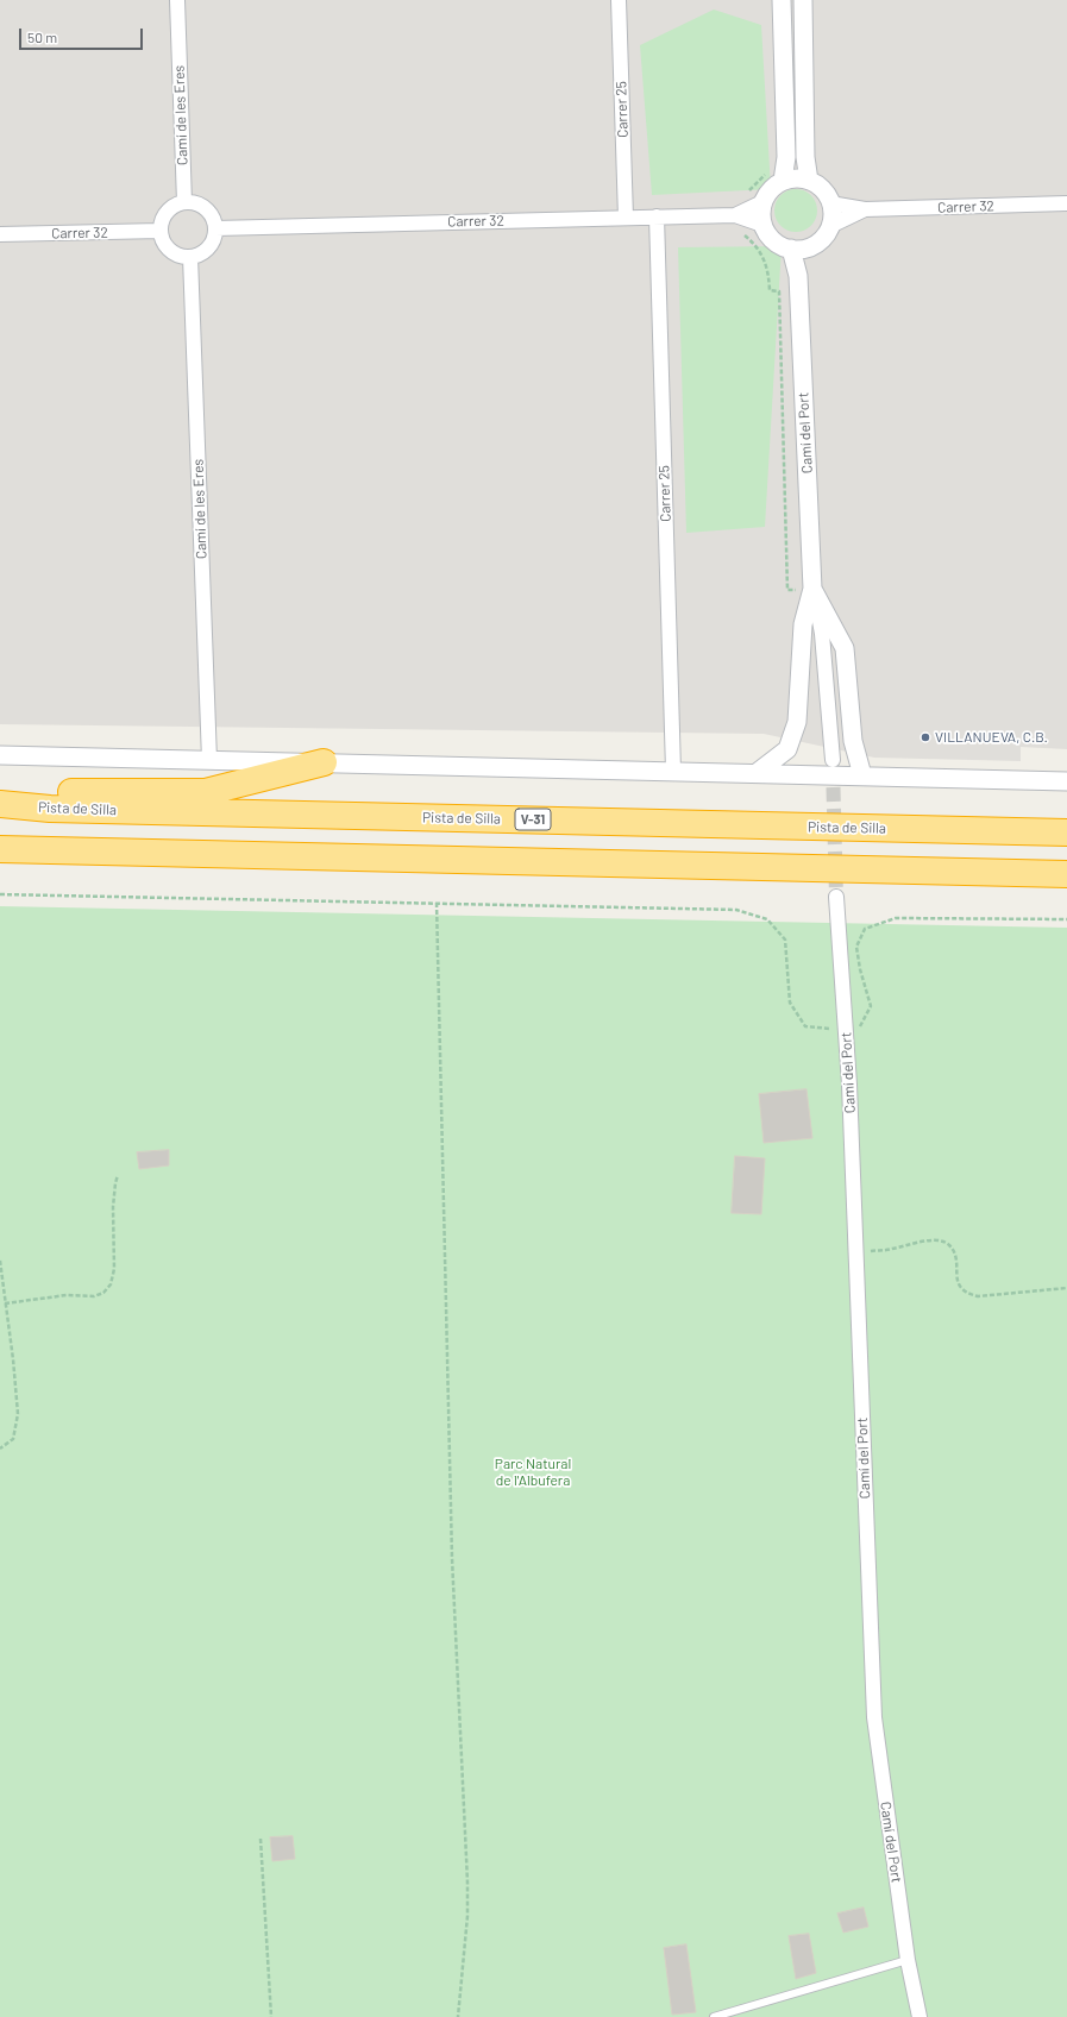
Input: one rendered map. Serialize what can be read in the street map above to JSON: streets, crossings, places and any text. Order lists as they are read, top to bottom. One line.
{"streets":{"highway":["Pista de Silla","V-31"],"street":["Carrer 25","Camí de les Eres","Carrer 32","Camí del Port"]},"crossings":[["Carrer 25","Carrer 32"],["Camí de les Eres","Carrer 32"],["Carrer 32","Camí del Port"]],"parks":["Parc Natural de l'Albufera"],"places":["VILLANUEVA, C.B."],"scale_bar":"50 m"}
